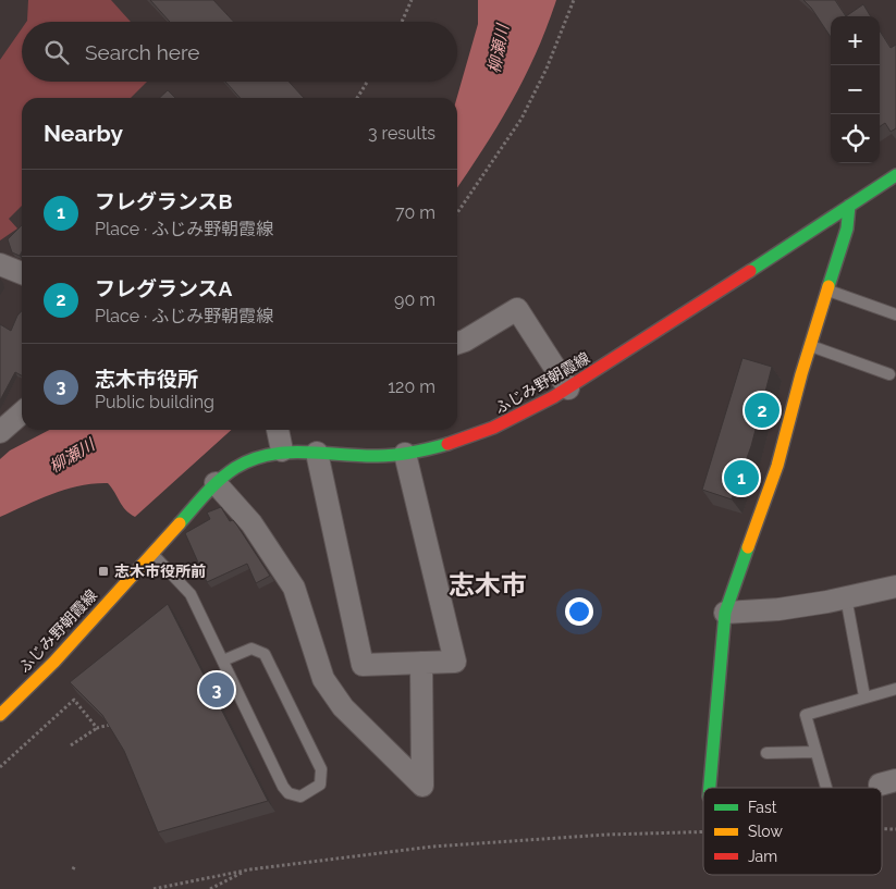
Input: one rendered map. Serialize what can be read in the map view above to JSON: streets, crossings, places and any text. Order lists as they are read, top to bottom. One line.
{"streets":{"main road":["ふじみ野朝霞線"]},"districts":["志木市"],"water":["柳瀬川"],"places":{"transit":["志木市役所前"]},"legend":["Fast","Slow","Jam"],"page":{"map_buttons":["+","−"],"search":"Search here","heading":["Nearby","3 results"],"list":[{"mark":"1","name":"フレグランスB","note":"Place · ふじみ野朝霞線","value":"70 m"},{"mark":"2","name":"フレグランスA","note":"Place · ふじみ野朝霞線","value":"90 m"},{"mark":"3","name":"志木市役所","note":"Public building","value":"120 m"}],"pins":["2","1","3"]}}
